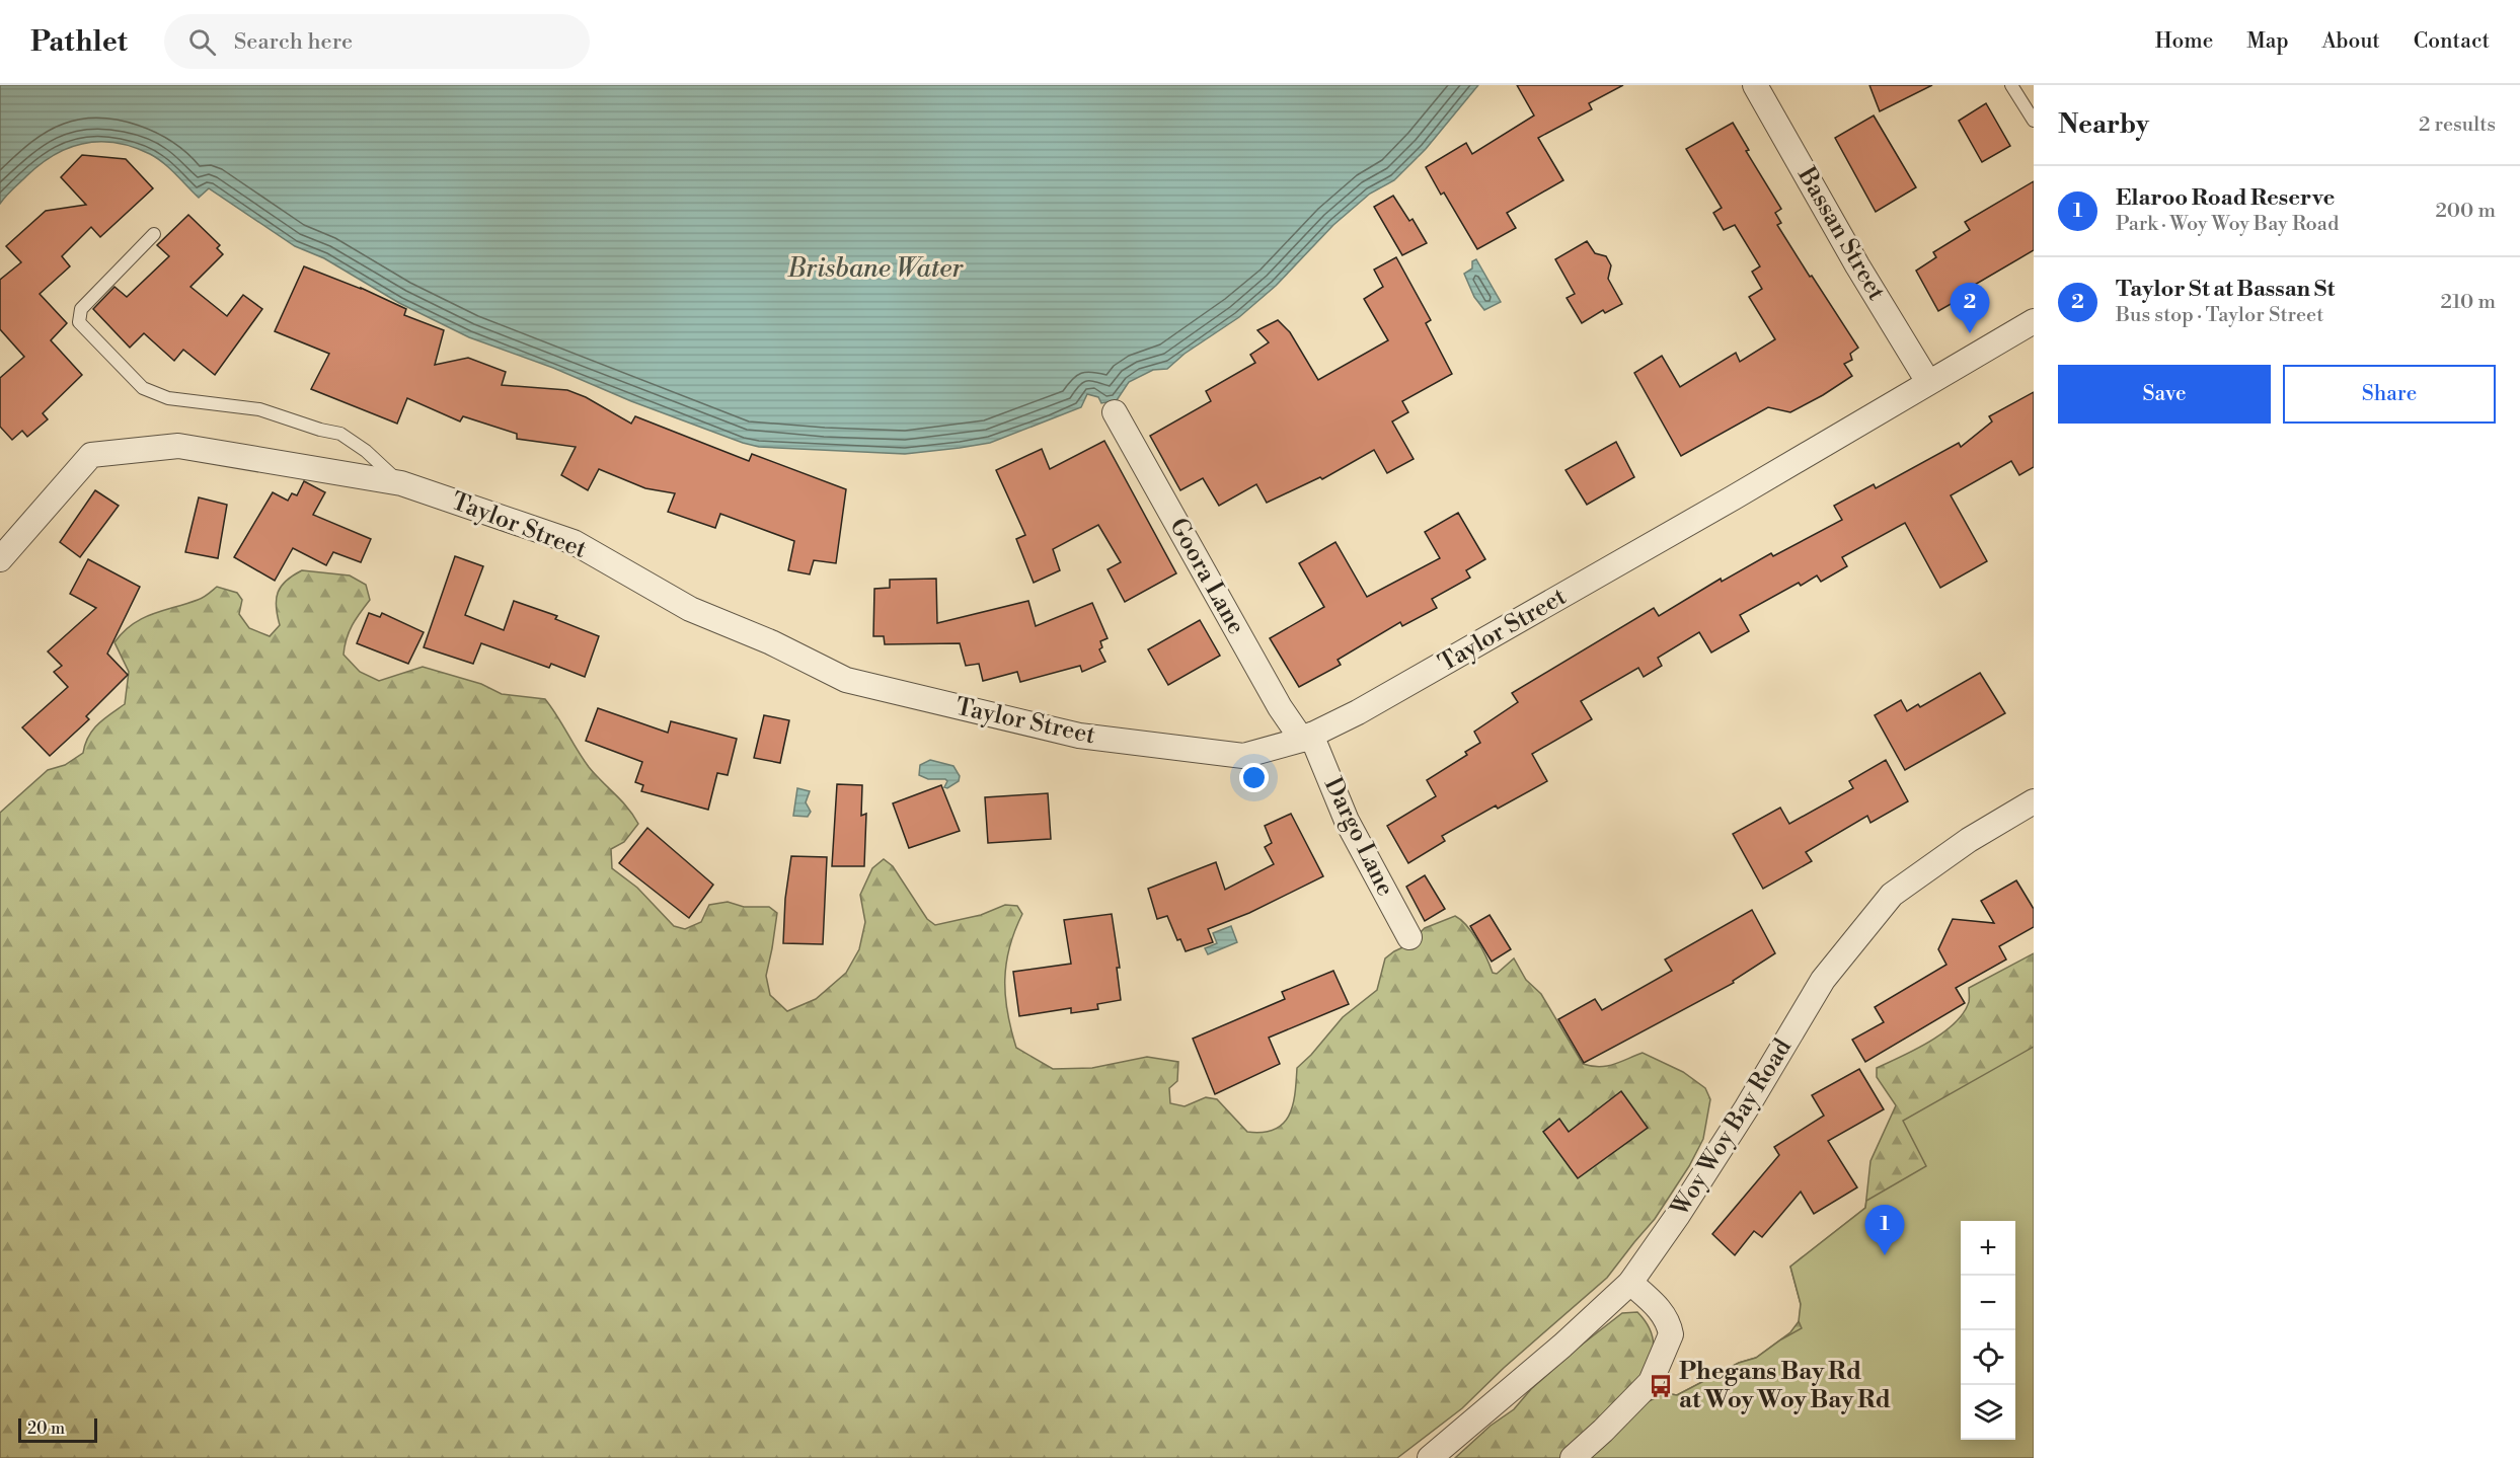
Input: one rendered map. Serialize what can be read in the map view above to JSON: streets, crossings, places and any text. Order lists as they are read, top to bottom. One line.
{"streets":{"street":["Bassan Street","Taylor Street","Goora Lane","Dargo Lane","Woy Woy Bay Road"]},"crossings":[["Bassan Street","Taylor Street"],["Taylor Street","Goora Lane"],["Taylor Street","Dargo Lane"],["Goora Lane","Dargo Lane"]],"water":["Brisbane Water"],"places":{"bus stop":["Phegans Bay Rd at Woy Woy Bay Rd"]},"scale_bar":"20 m","page":{"header":"Pathlet","search":"Search here","nav":["Home","Map","About","Contact"],"heading":["Nearby","2 results"],"list":[{"mark":"1","name":"Elaroo Road Reserve","note":"Park · Woy Woy Bay Road","value":"200 m"},{"mark":"2","name":"Taylor St at Bassan St","note":"Bus stop · Taylor Street","value":"210 m"}],"pins":["2","1"],"buttons":["Save","Share"],"map_buttons":["+","−"],"scale":"20 m"}}
